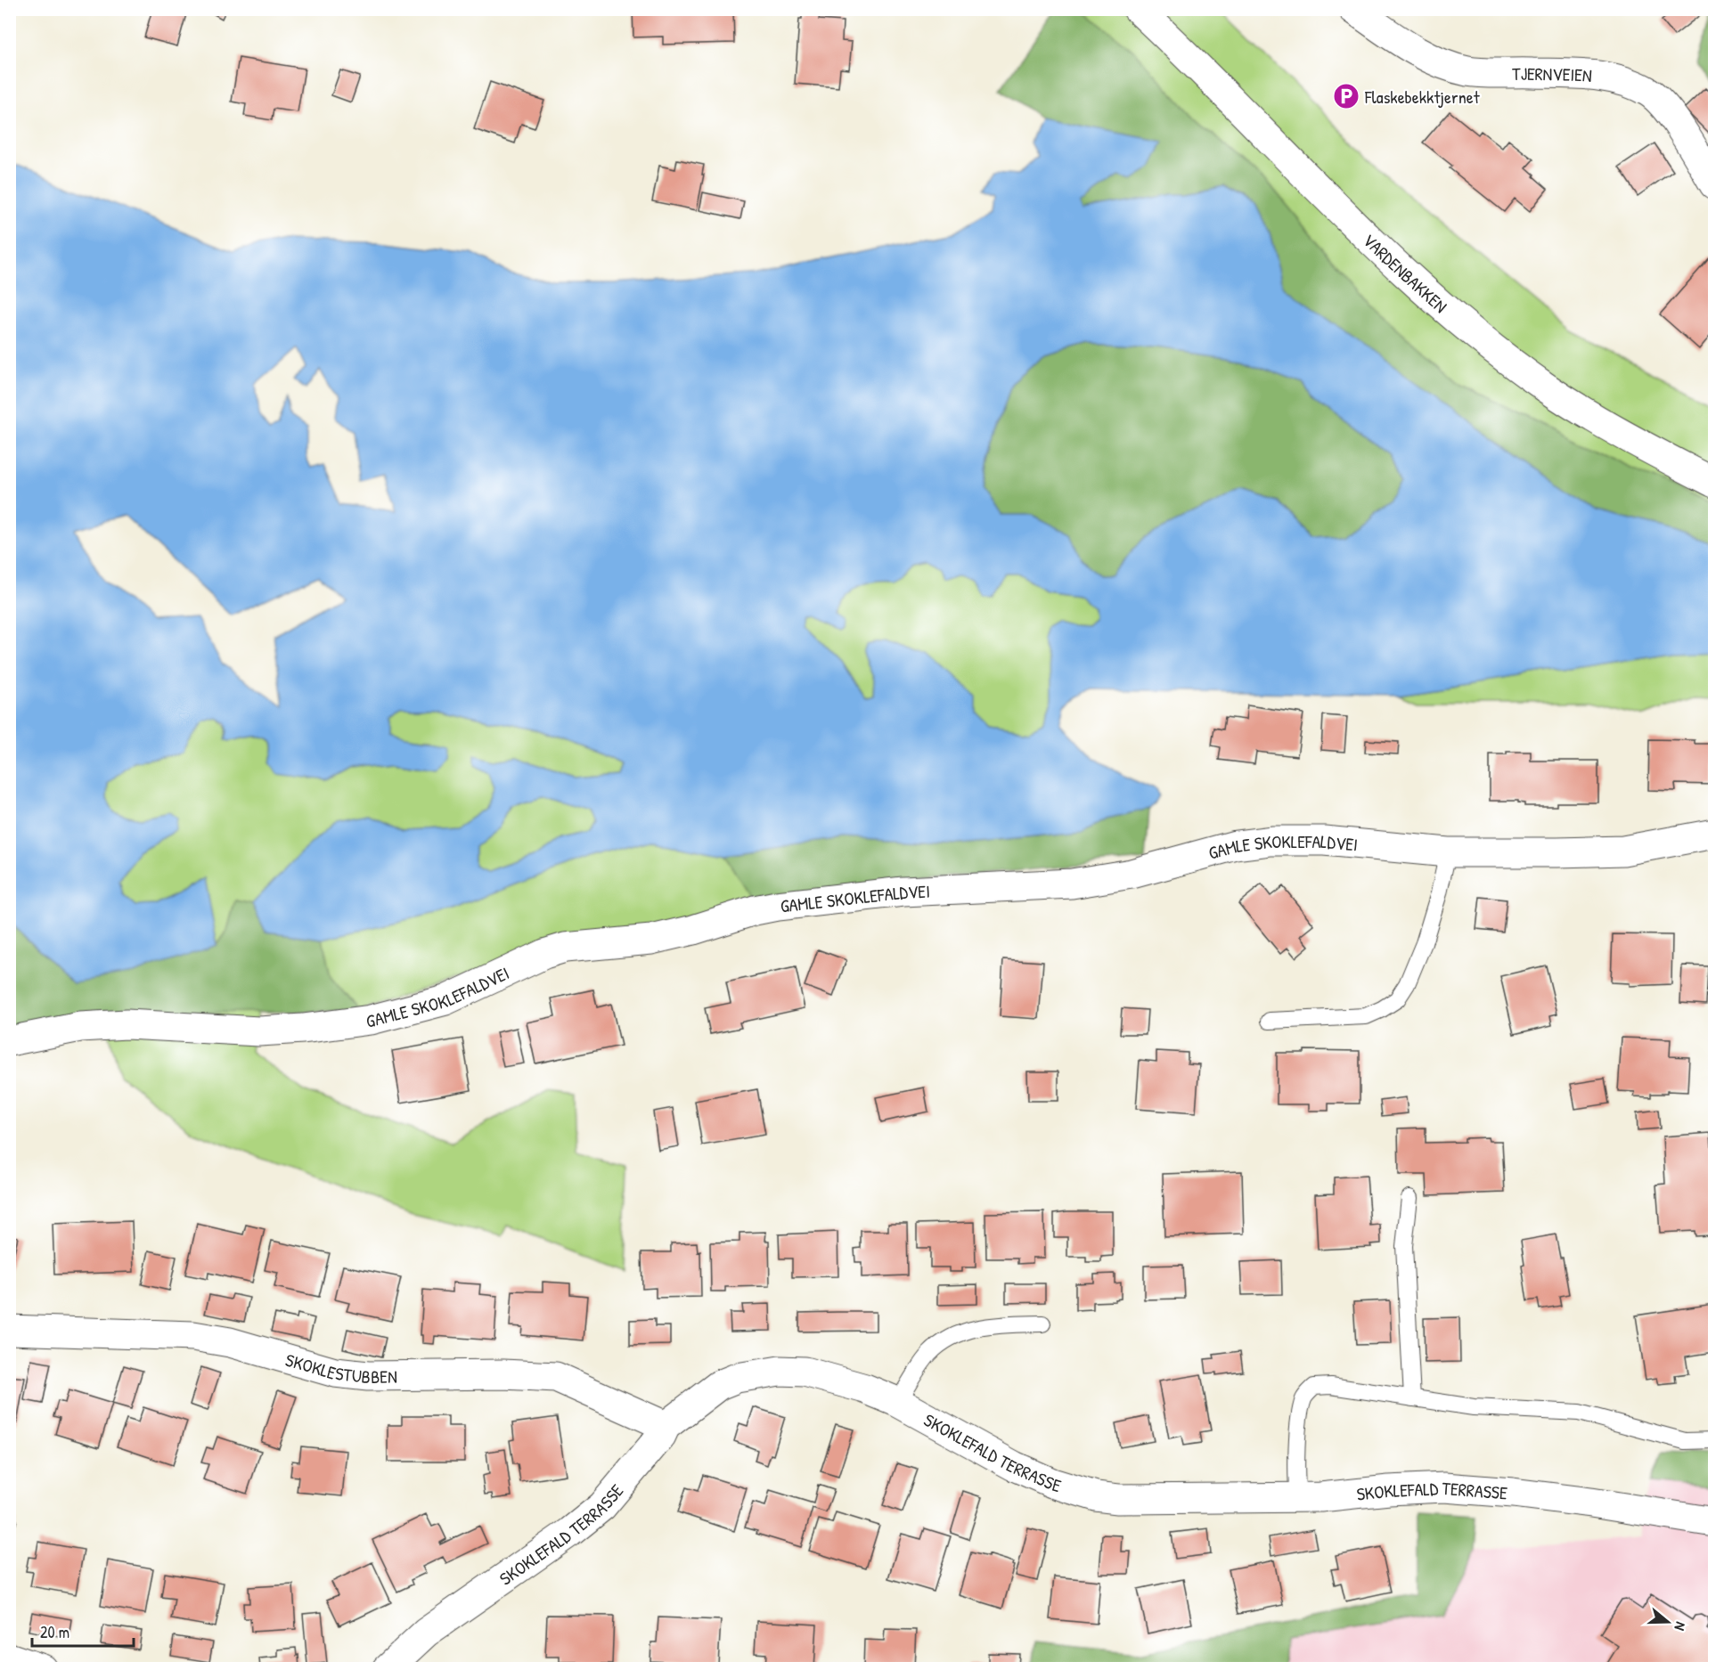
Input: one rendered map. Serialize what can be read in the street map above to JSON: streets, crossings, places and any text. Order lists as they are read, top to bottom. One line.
{"streets":{"street":["TJERNVEIEN","VARDENBAKKEN","GAMLE SKOKLEFALDVEI","SKOKLESTUBBEN","SKOKLEFALD TERRASSE"]},"crossings":[["SKOKLESTUBBEN","SKOKLEFALD TERRASSE"]],"places":{"parking":["Flaskebekktjernet"]},"scale_bar":"20 m","north":"right"}
